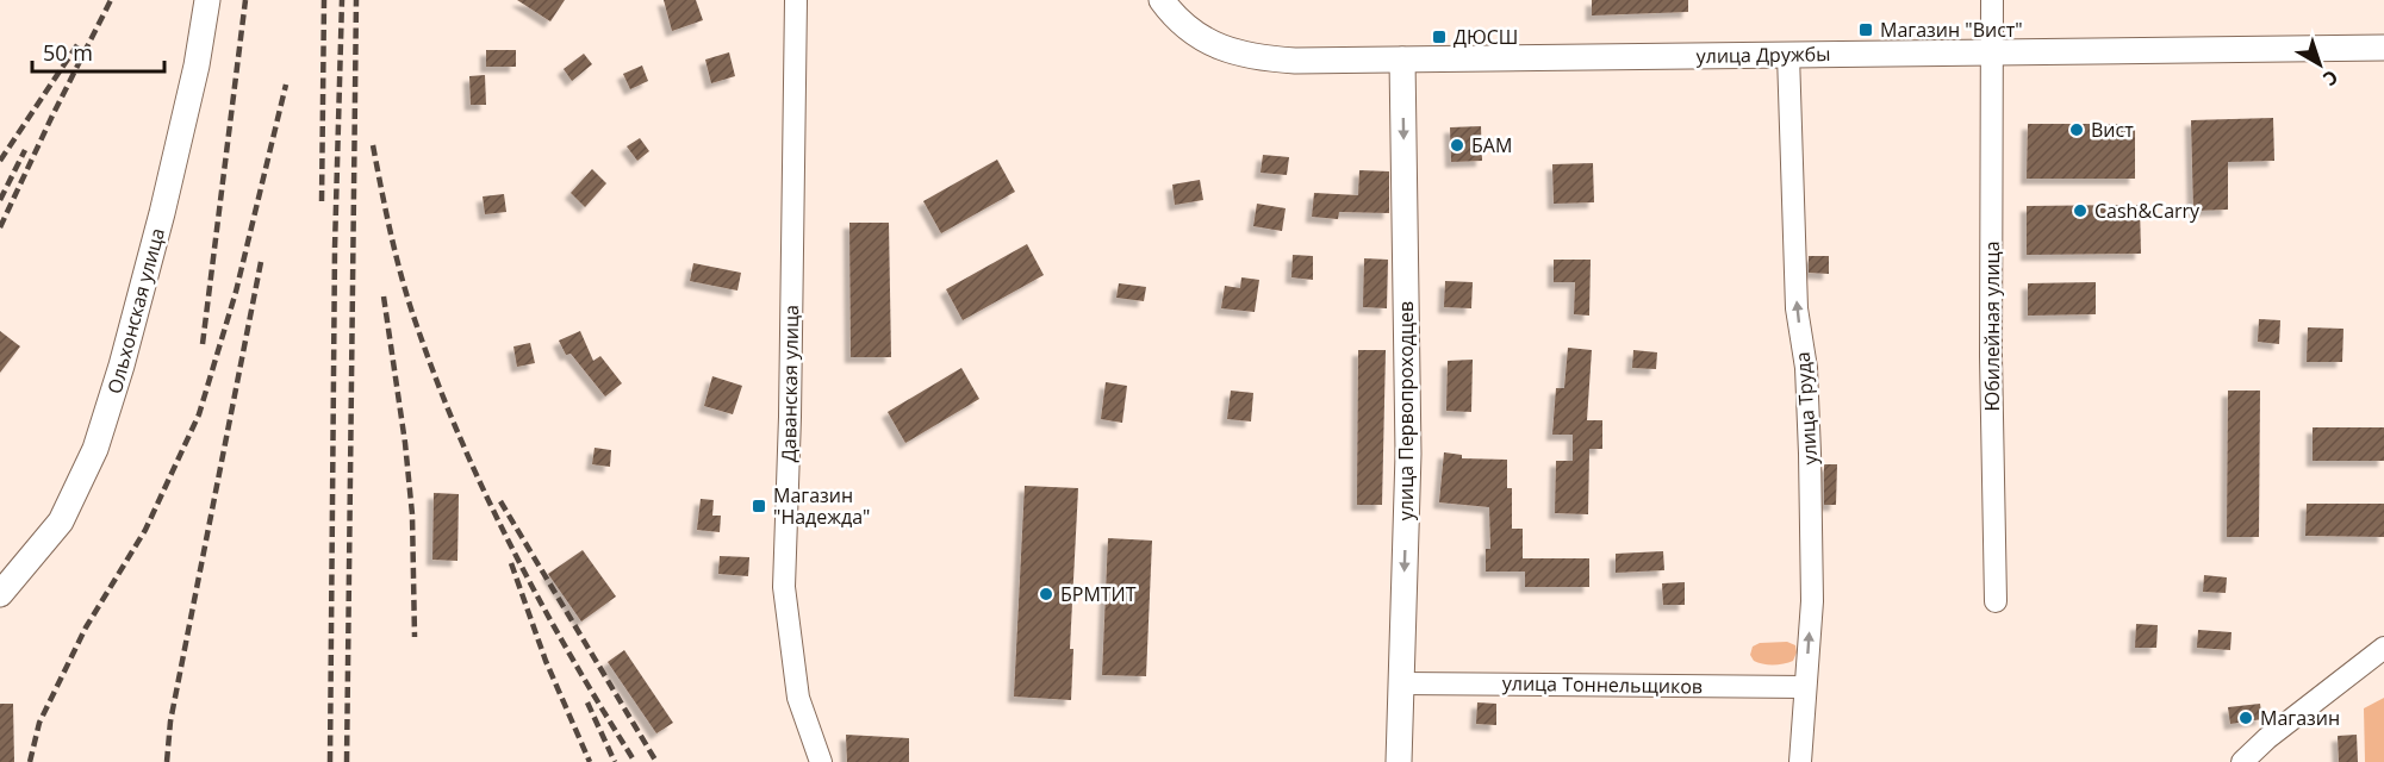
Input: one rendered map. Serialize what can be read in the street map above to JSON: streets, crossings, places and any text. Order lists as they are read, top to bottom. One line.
{"streets":{"street":["улица Дружбы","Ольхонская улица","Юбилейная улица","Даванская улица","улица Труда","улица Первопроходцев","улица Тоннельщиков"]},"crossings":[["улица Дружбы","Юбилейная улица"],["улица Дружбы","улица Труда"],["улица Дружбы","улица Первопроходцев"],["улица Труда","улица Тоннельщиков"],["улица Первопроходцев","улица Тоннельщиков"]],"one_way":["улица Труда","улица Первопроходцев"],"places":{"transit":["Магазин \"Вист\"","ДЮСШ","Магазин \"Надежда\""],"other":["Вист","БАМ","Cash&Carry","БРМТИТ","Магазин"]},"scale_bar":"50 m","north":"bottom right"}
